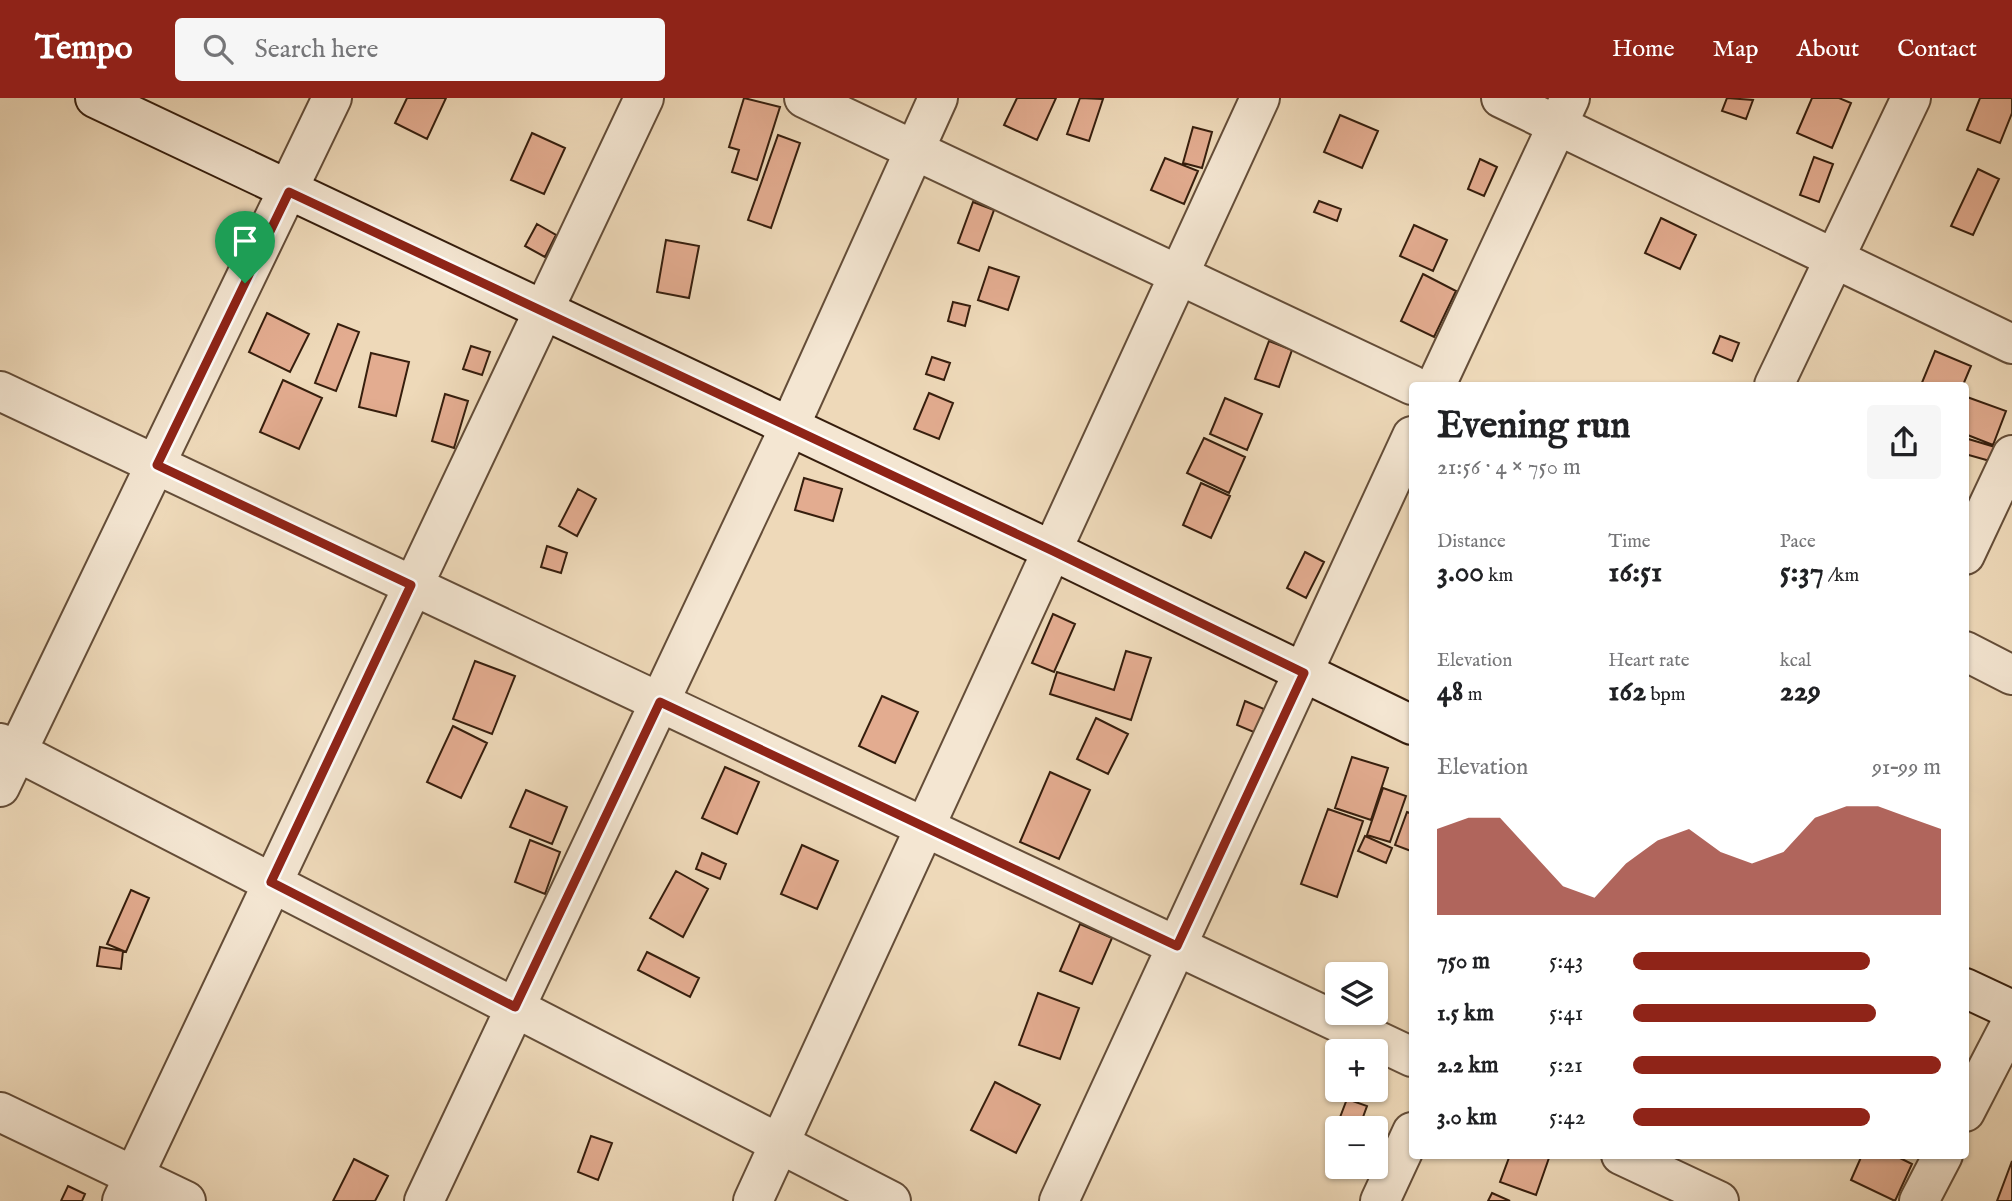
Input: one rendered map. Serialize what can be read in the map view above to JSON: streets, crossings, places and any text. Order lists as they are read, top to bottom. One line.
{"page":{"header":"Tempo","search":"Search here","nav":["Home","Map","About","Contact"],"heading":["Evening run","21:56 · 4 × 750 m"],"stats":[["Distance","3.00 km"],["Time","16:51"],["Pace","5:37 /km"],["Elevation","48 m"],["Heart rate","162 bpm"],["kcal","229"]],"chart":["Elevation","91–99 m"],"list":[{"name":"750 m","note":"5:43"},{"name":"1.5 km","note":"5:41"},{"name":"2.2 km","note":"5:21"},{"name":"3.0 km","note":"5:42"}],"map_buttons":["+","−"]}}
